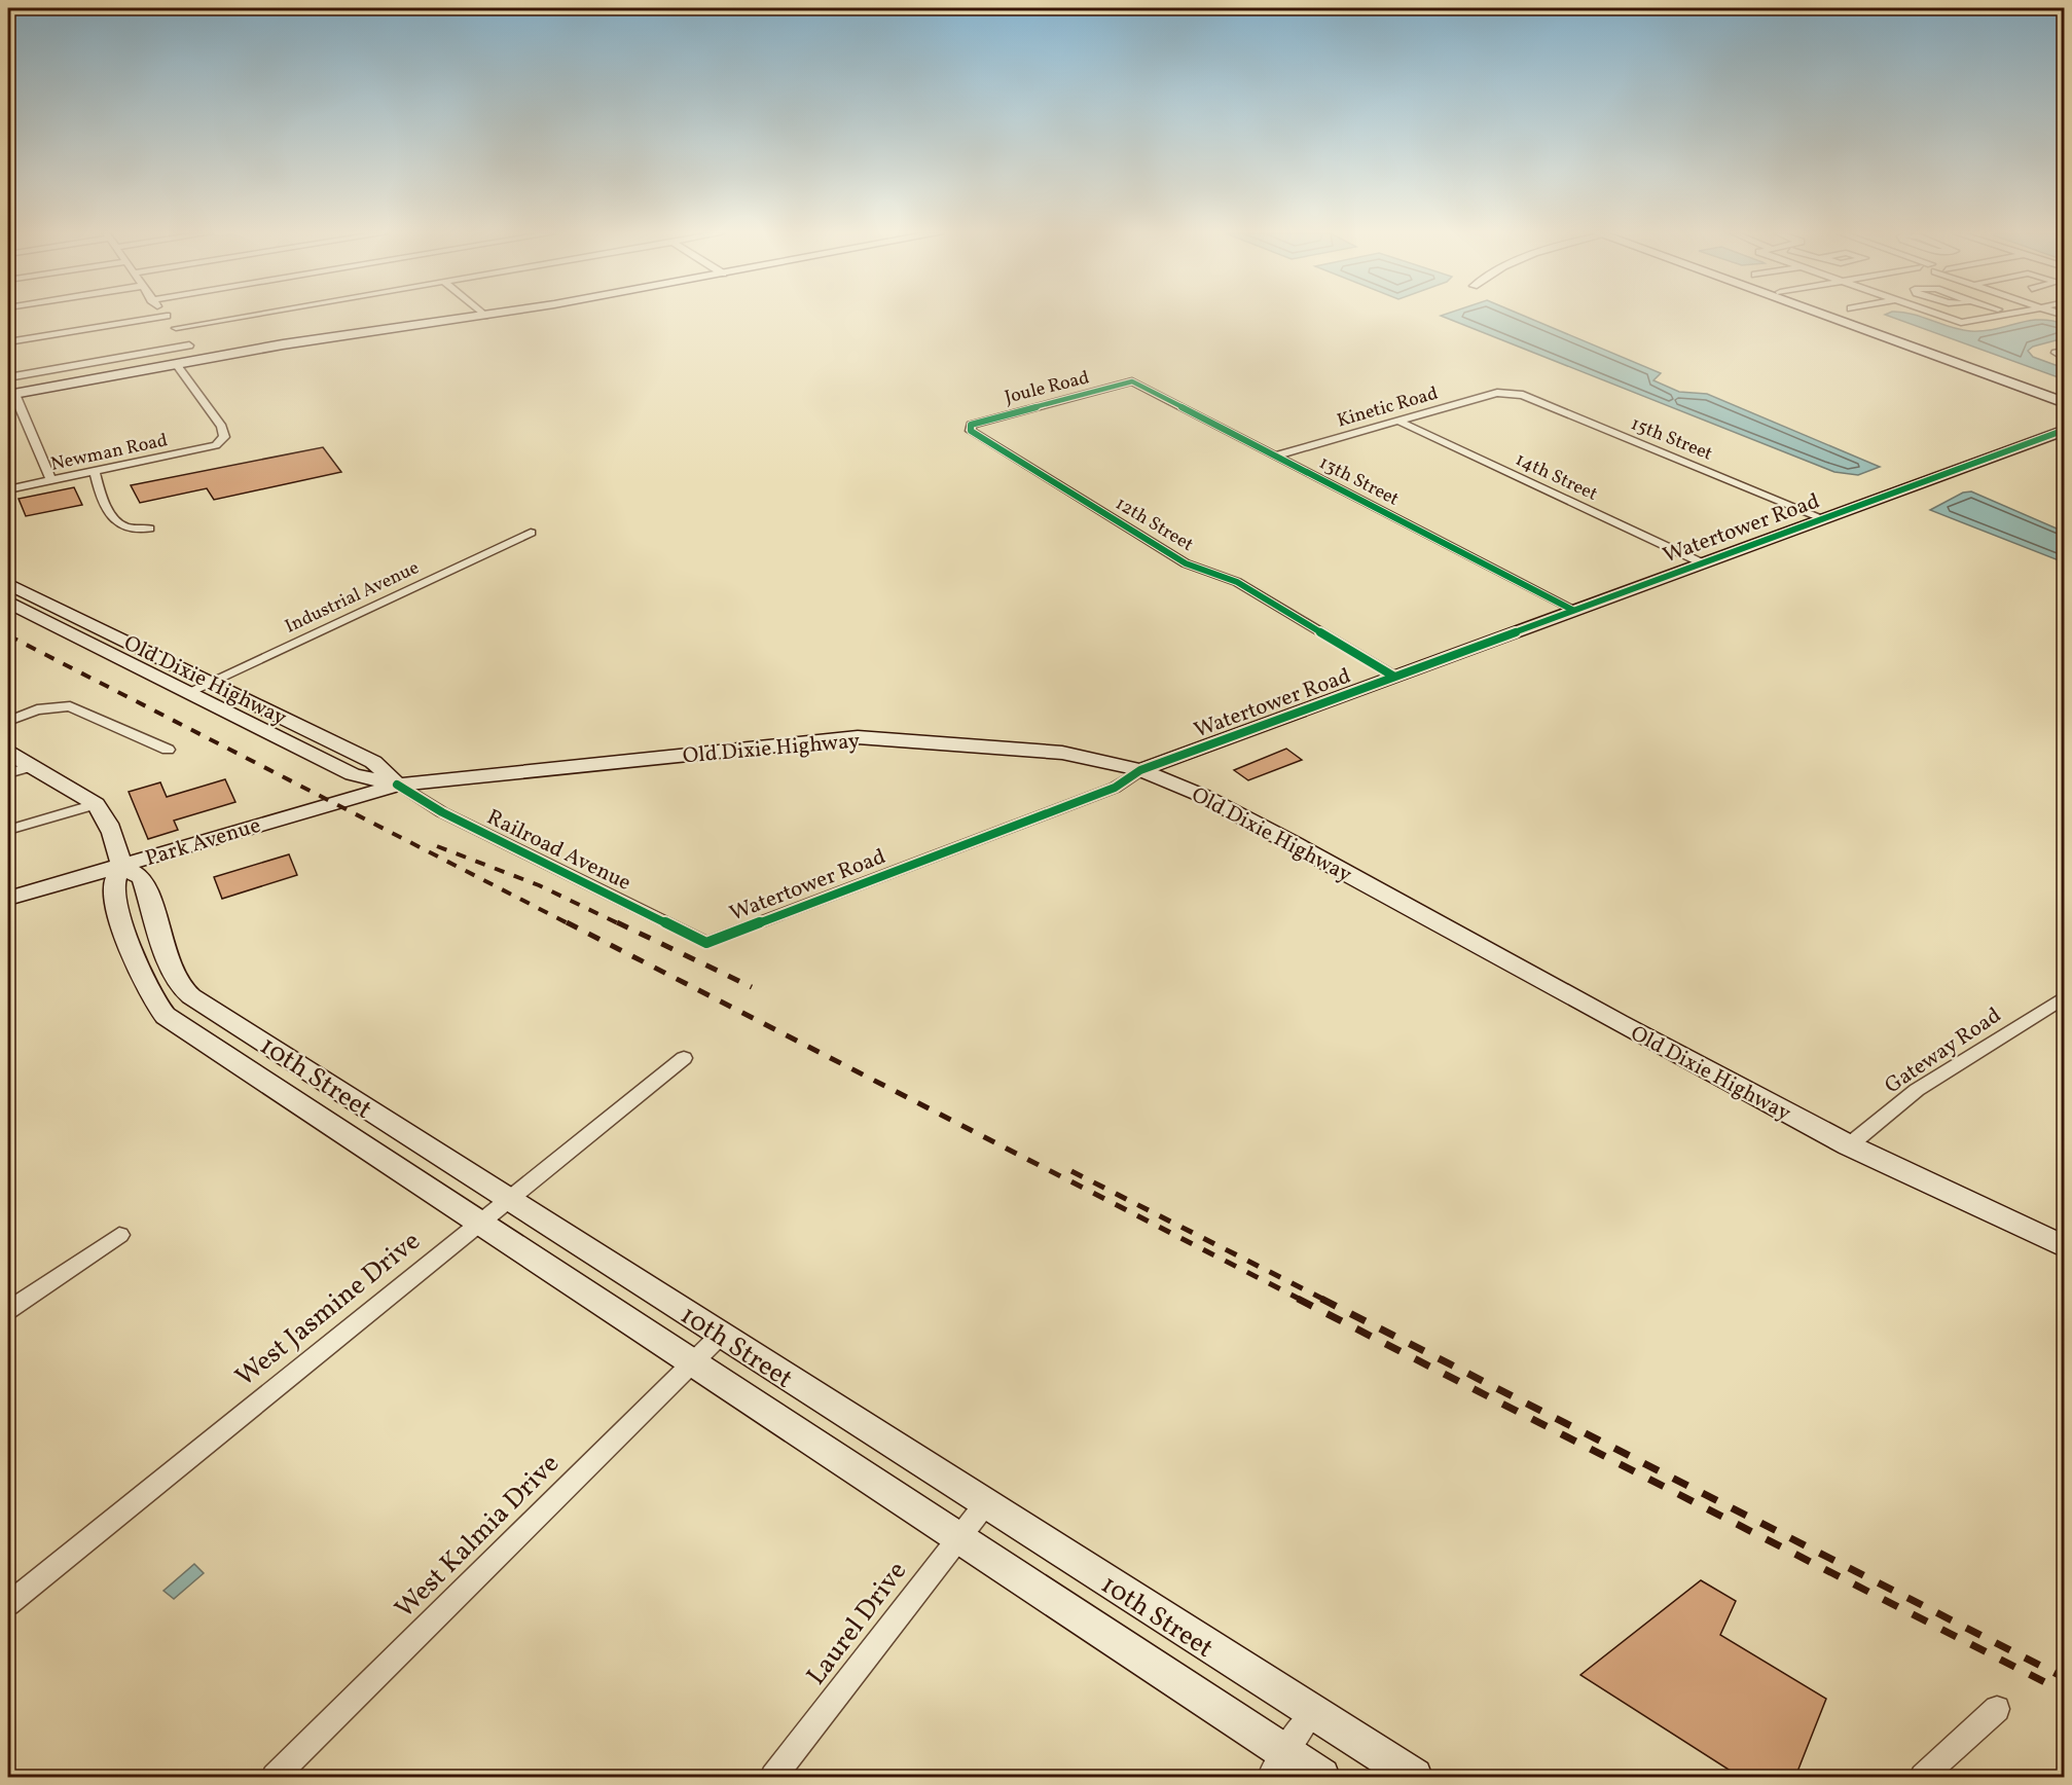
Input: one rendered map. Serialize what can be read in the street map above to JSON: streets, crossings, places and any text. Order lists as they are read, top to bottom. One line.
{"streets":{"street":["Joule Road","Kinetic Road","15th Street","Newman Road","14th Street","13th Street","12th Street","Watertower Road","Industrial Avenue","Old Dixie Highway","Park Avenue","Railroad Avenue","Gateway Road","10th Street","West Jasmine Drive","West Kalmia Drive","Laurel Drive"]},"crossings":[["Joule Road","13th Street"],["Joule Road","12th Street"],["Kinetic Road","15th Street"],["Kinetic Road","14th Street"],["Kinetic Road","13th Street"],["15th Street","Watertower Road"],["14th Street","Watertower Road"],["13th Street","Watertower Road"],["12th Street","Watertower Road"],["Watertower Road","Old Dixie Highway"],["Watertower Road","Railroad Avenue"],["Industrial Avenue","Old Dixie Highway"],["Old Dixie Highway","Park Avenue"],["Old Dixie Highway","Railroad Avenue"],["Old Dixie Highway","Gateway Road"],["Park Avenue","Railroad Avenue"],["Park Avenue","10th Street"],["10th Street","West Jasmine Drive"],["10th Street","West Kalmia Drive"],["10th Street","Laurel Drive"]]}
